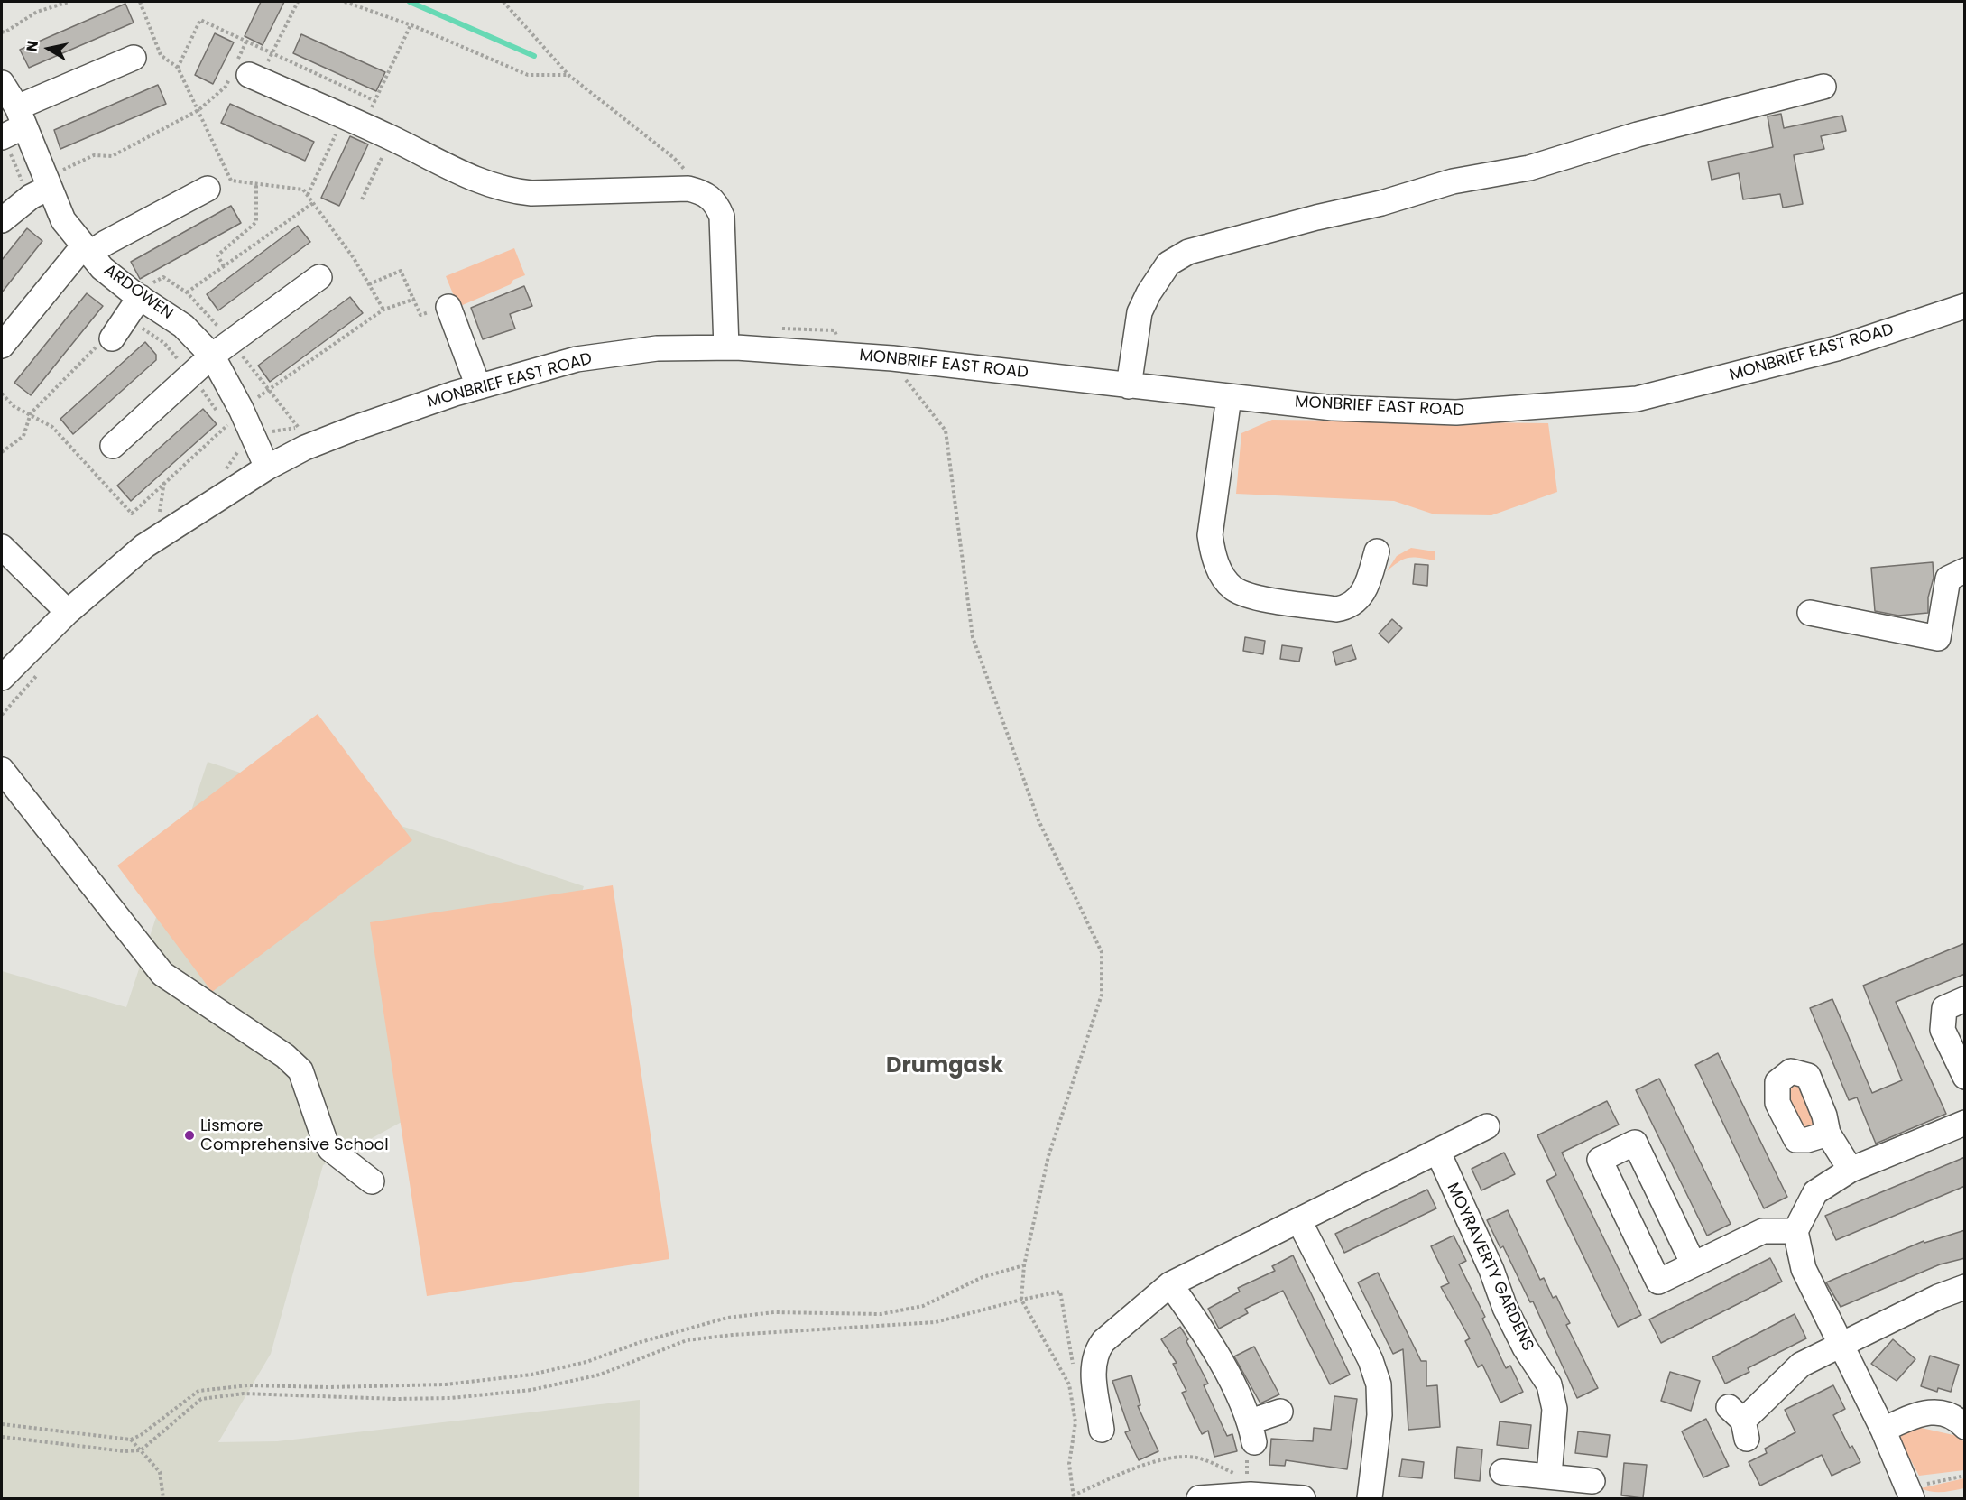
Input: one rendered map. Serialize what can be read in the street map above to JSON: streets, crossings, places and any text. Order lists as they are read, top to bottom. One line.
{"streets":{"street":["ARDOWEN","MONBRIEF EAST ROAD","MOYRAVERTY GARDENS"]},"crossings":[["ARDOWEN","MONBRIEF EAST ROAD"]],"districts":["Drumgask"],"places":["Lismore Comprehensive School"],"north":"left"}
